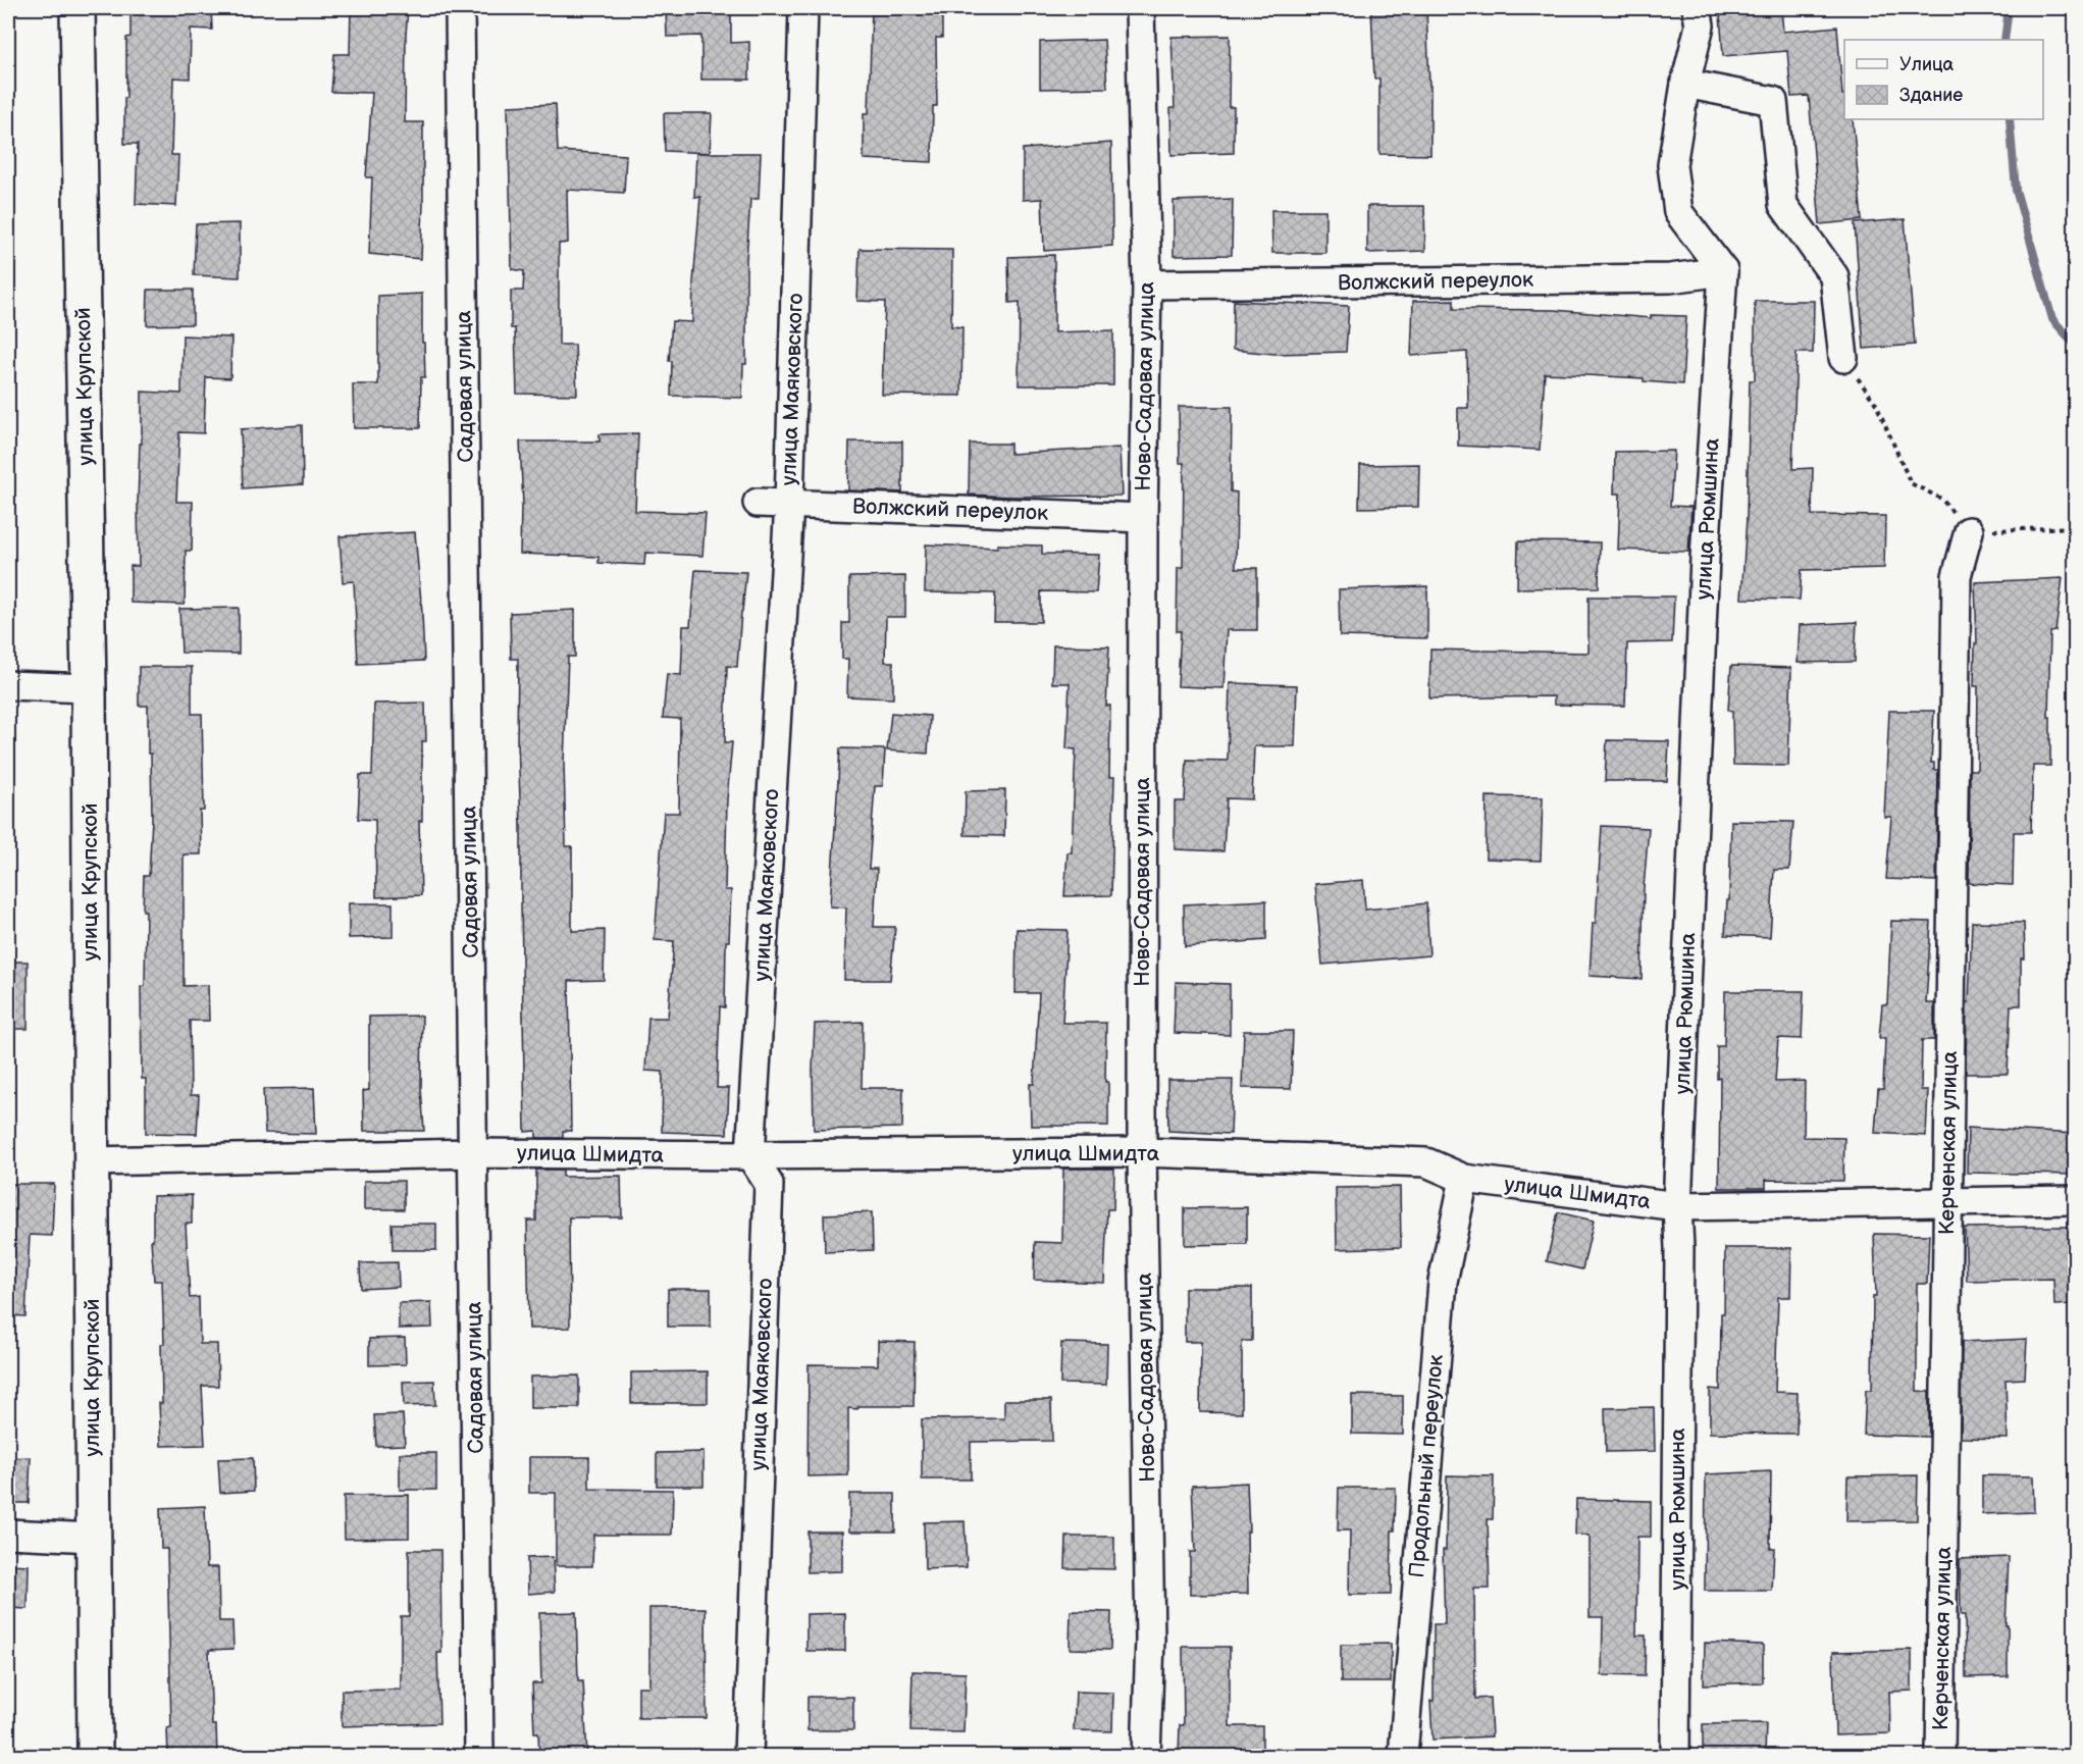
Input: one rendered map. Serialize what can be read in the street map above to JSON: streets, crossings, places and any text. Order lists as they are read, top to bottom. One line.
{"streets":{"main road":["улица Крупской"],"street":["Волжский переулок","Садовая улица","Ново-Садовая улица","улица Маяковского","улица Рюмшина","Керченская улица","улица Шмидта","Продольный переулок"]},"crossings":[["Волжский переулок","Ново-Садовая улица"],["Волжский переулок","улица Маяковского"],["Волжский переулок","улица Рюмшина"],["улица Крупской","улица Шмидта"],["Садовая улица","улица Шмидта"],["Ново-Садовая улица","улица Шмидта"],["улица Маяковского","улица Шмидта"],["улица Рюмшина","улица Шмидта"],["Керченская улица","улица Шмидта"],["улица Шмидта","Продольный переулок"]],"legend":["Улица","Здание"]}
